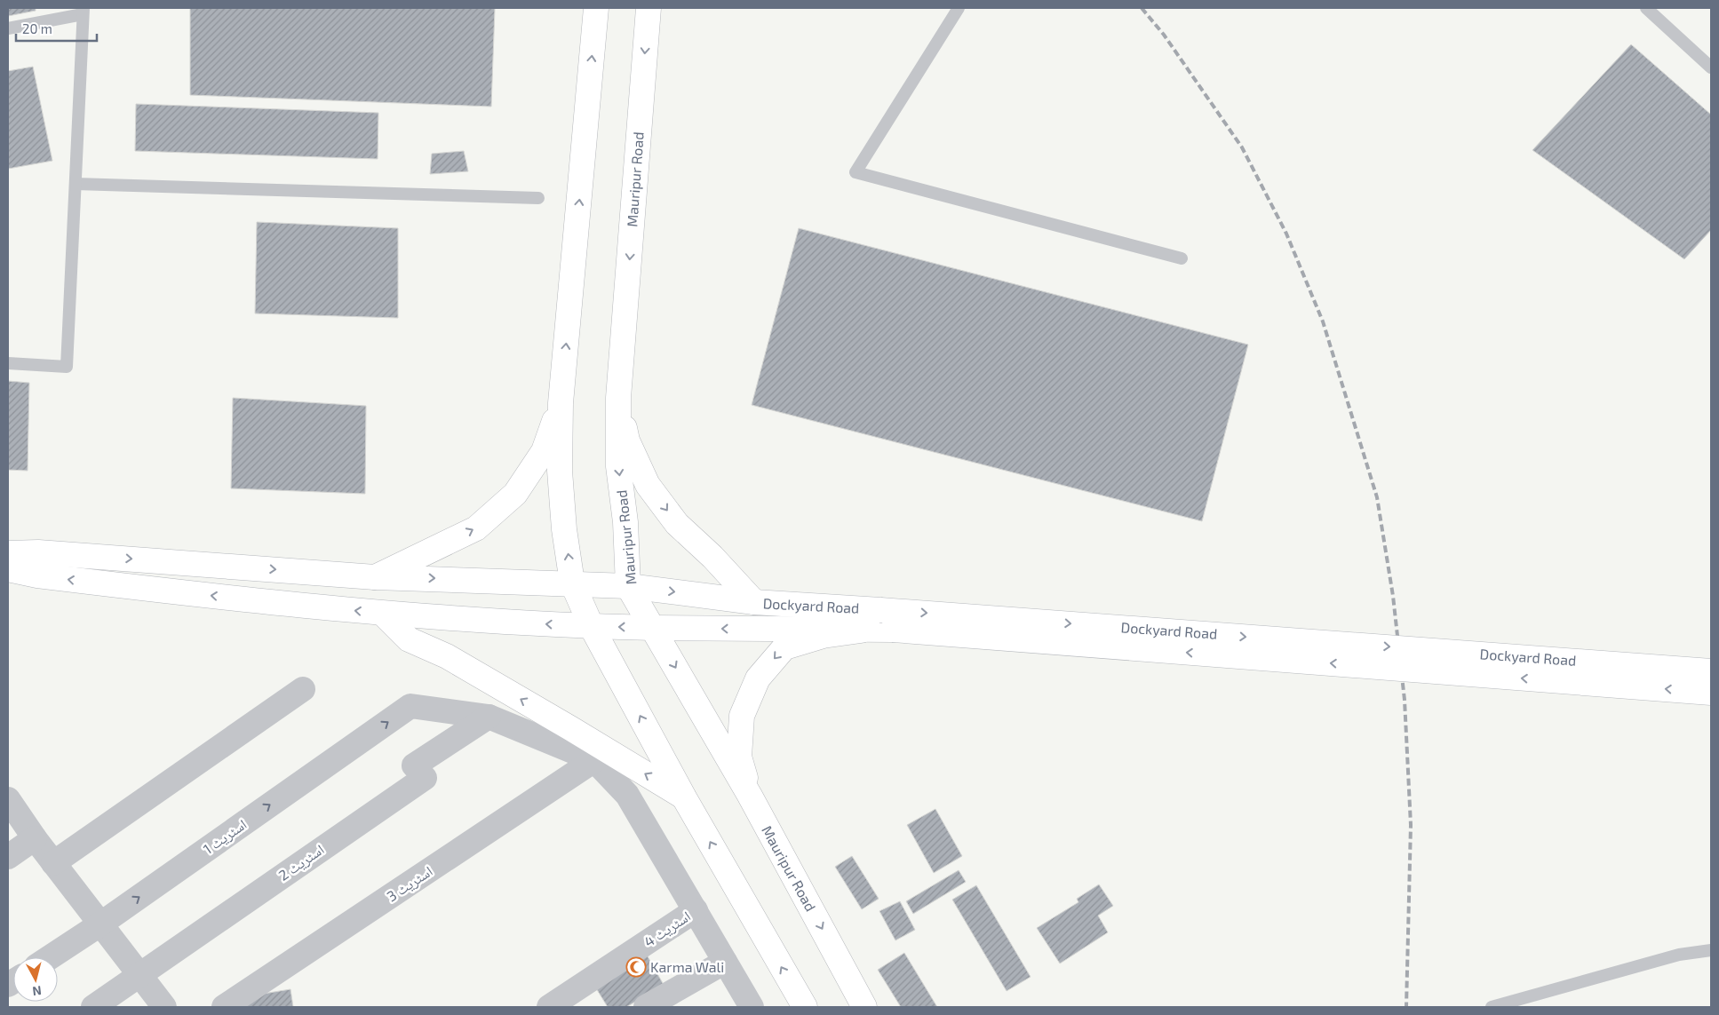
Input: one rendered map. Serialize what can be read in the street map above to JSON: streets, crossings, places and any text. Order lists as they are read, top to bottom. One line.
{"streets":{"main road":["Mauripur Road","Dockyard Road"],"street":["اسٹریٹ 1","اسٹریٹ 2","اسٹریٹ 3","اسٹریٹ 4"]},"crossings":[["Mauripur Road","Dockyard Road"],["اسٹریٹ 1","اسٹریٹ 2"]],"places":{"mosque":["Karma Wali"]},"scale_bar":"20 m","north":"bottom"}
